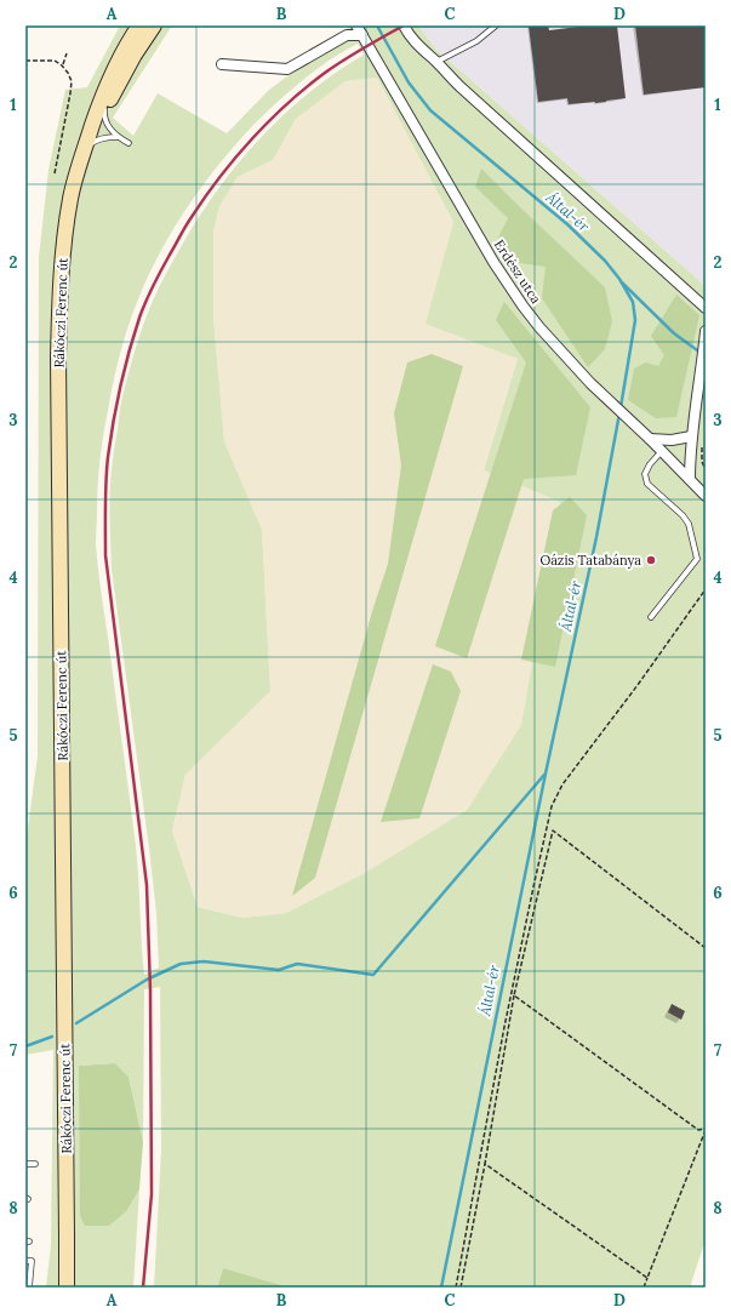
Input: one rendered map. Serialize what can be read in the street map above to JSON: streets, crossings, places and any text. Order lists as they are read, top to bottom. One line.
{"streets":{"main road":["Rákóczi Ferenc út"],"street":["Erdész utca"]},"water":["Által-ér"],"places":["Oázis Tatabánya"],"grid":{"columns":["A","B","C","D"],"rows":["1","2","3","4","5","6","7","8"]}}
